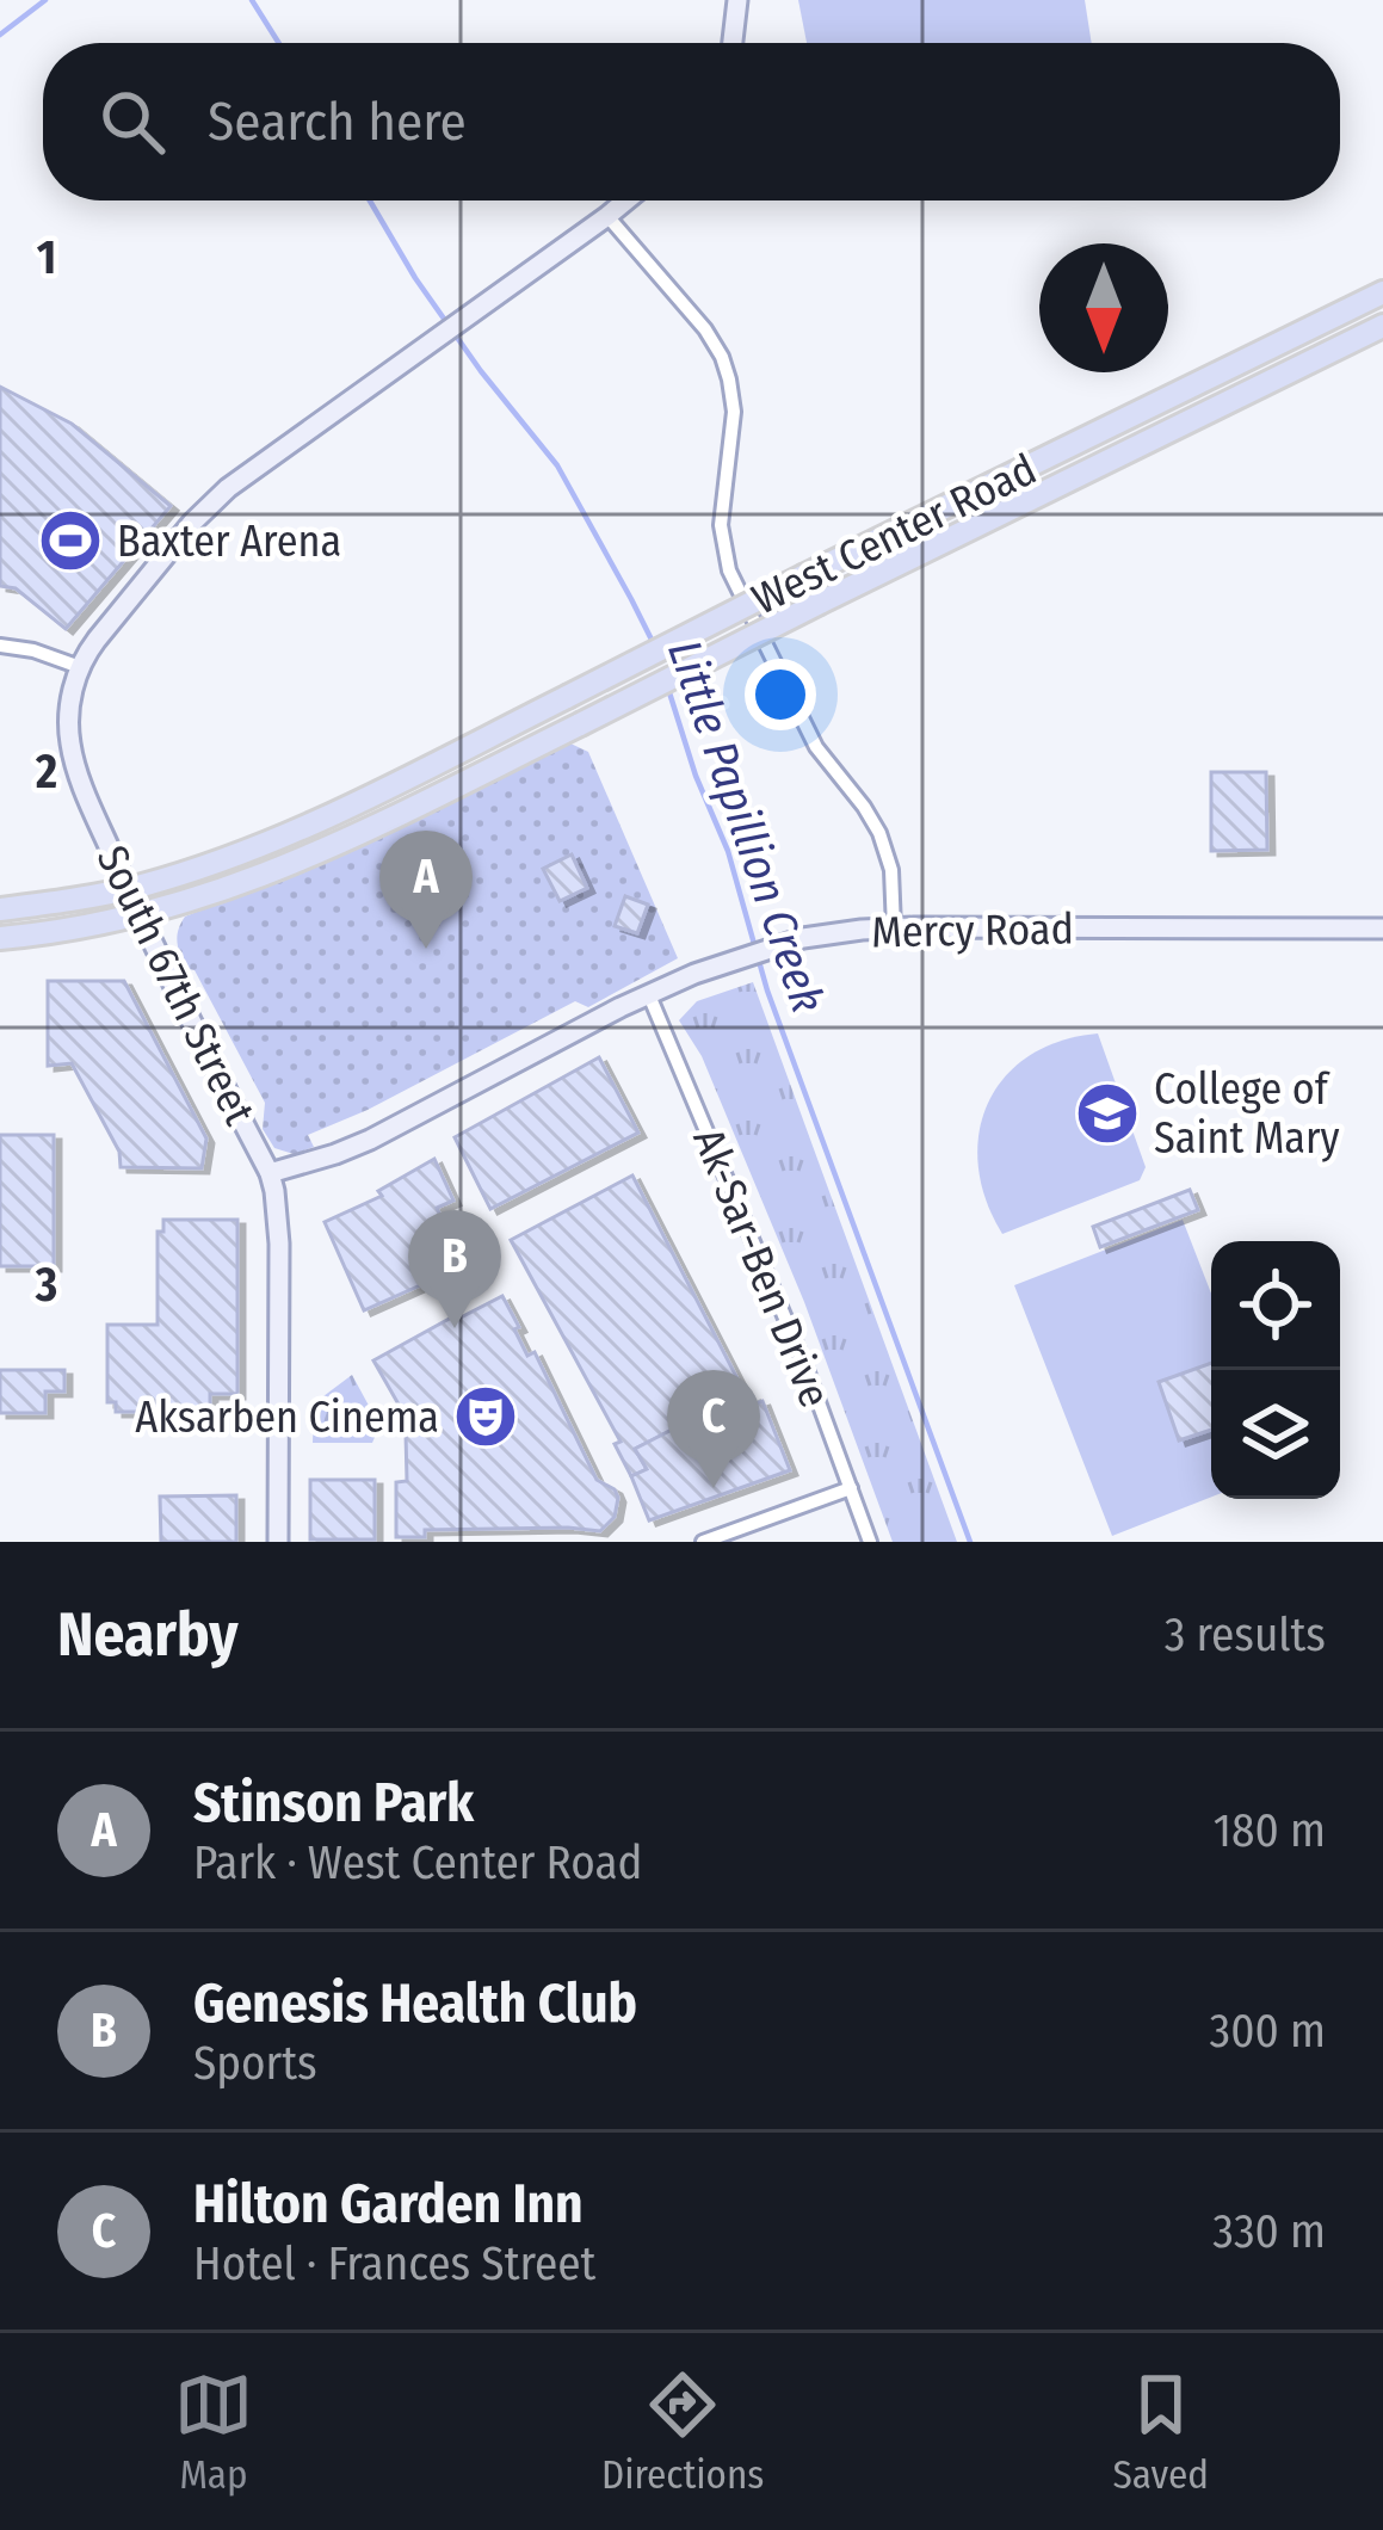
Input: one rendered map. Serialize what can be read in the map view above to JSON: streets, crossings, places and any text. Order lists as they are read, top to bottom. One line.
{"streets":{"main road":["West Center Road","Mercy Road","South 67th Street"],"street":["Ak-Sar-Ben Drive"]},"crossings":[["West Center Road","South 67th Street"],["Mercy Road","South 67th Street"],["Mercy Road","Ak-Sar-Ben Drive"]],"water":["Little Papillion Creek"],"places":{"sports":["Baxter Arena"],"school or university":["College of Saint Mary"],"theatre":["Aksarben Cinema"]},"north":"bottom","page":{"search":"Search here","pins":["A","B","C"],"heading":["Nearby","3 results"],"list":[{"mark":"A","name":"Stinson Park","note":"Park · West Center Road","value":"180 m"},{"mark":"B","name":"Genesis Health Club","note":"Sports","value":"300 m"},{"mark":"C","name":"Hilton Garden Inn","note":"Hotel · Frances Street","value":"330 m"}],"nav":["Map","Directions","Saved"]},"grid":{"rows":["1","2","3"]}}
